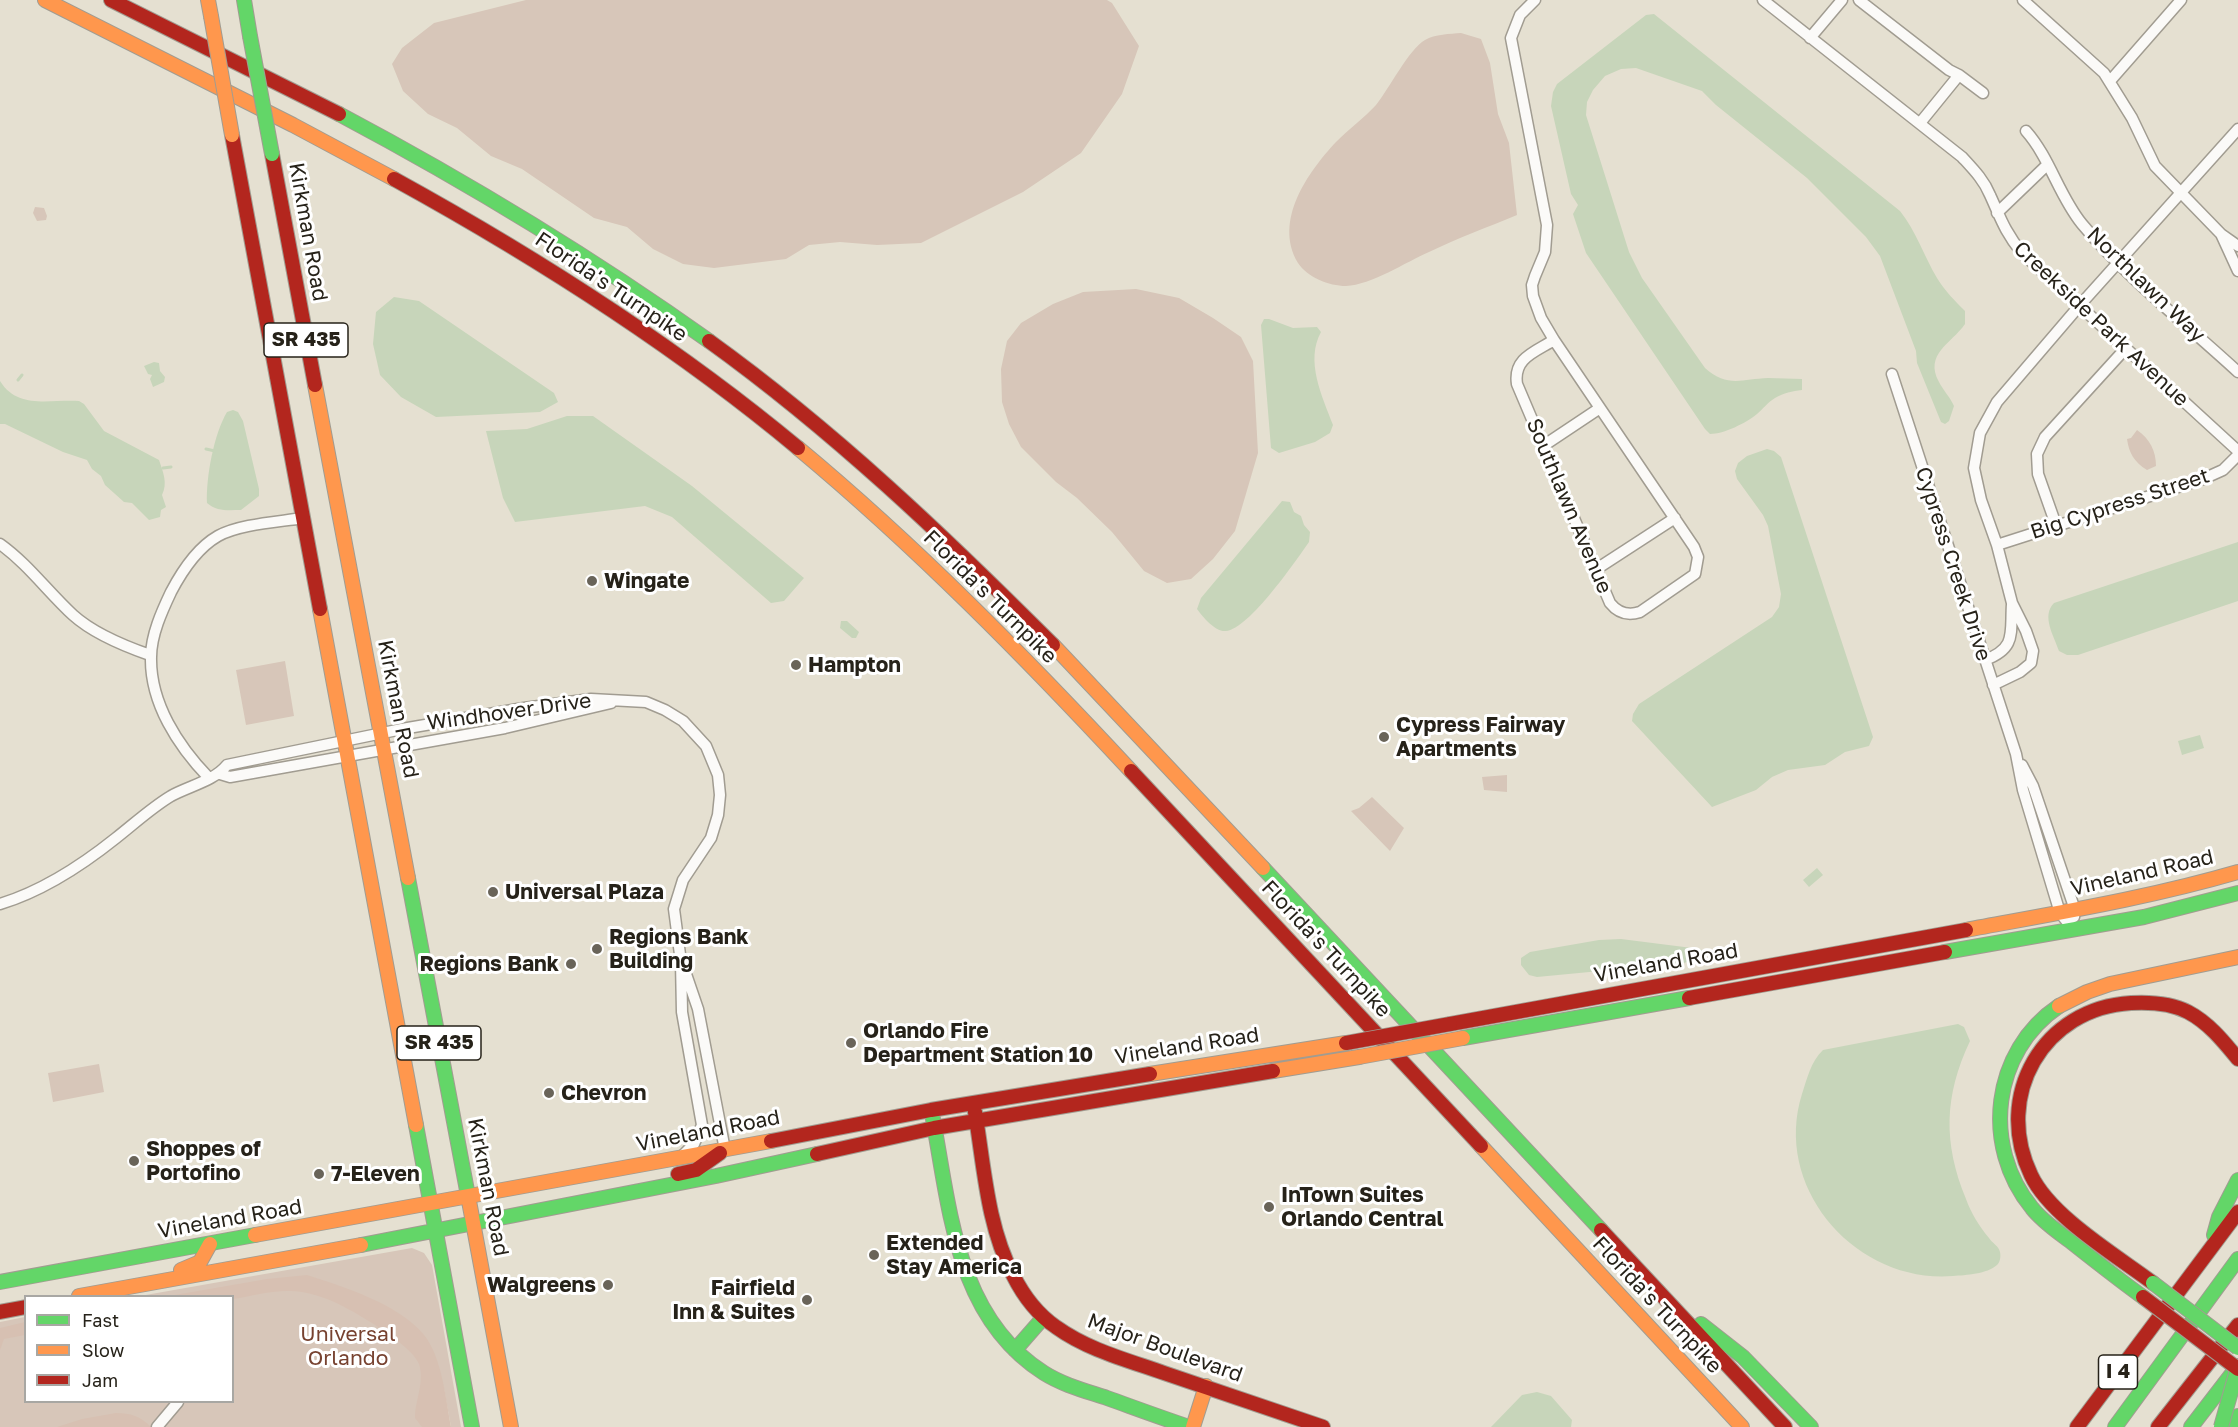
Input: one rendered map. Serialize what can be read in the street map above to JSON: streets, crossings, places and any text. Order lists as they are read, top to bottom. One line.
{"streets":{"main road":["Kirkman Road","Florida's Turnpike","SR 435","Vineland Road","Major Boulevard","I 4"],"street":["Northlawn Way","Creekside Park Avenue","Big Cypress Street","Southlawn Avenue","Cypress Creek Drive","Windhover Drive"]},"crossings":[["Kirkman Road","Windhover Drive"],["Kirkman Road","Vineland Road"],["Creekside Park Avenue","Big Cypress Street"],["SR 435","Windhover Drive"],["SR 435","Vineland Road"],["Cypress Creek Drive","Vineland Road"],["Windhover Drive","Vineland Road"],["Vineland Road","Major Boulevard"]],"parks":["Universal Orlando"],"places":["Wingate","Hampton","Cypress Fairway Apartments","Universal Plaza","Regions Bank Building","Regions Bank","Orlando Fire Department Station 10","Chevron","Shoppes of Portofino","7-Eleven","InTown Suites Orlando Central","Extended Stay America","Walgreens","Fairfield Inn & Suites"],"legend":["Fast","Slow","Jam"]}
